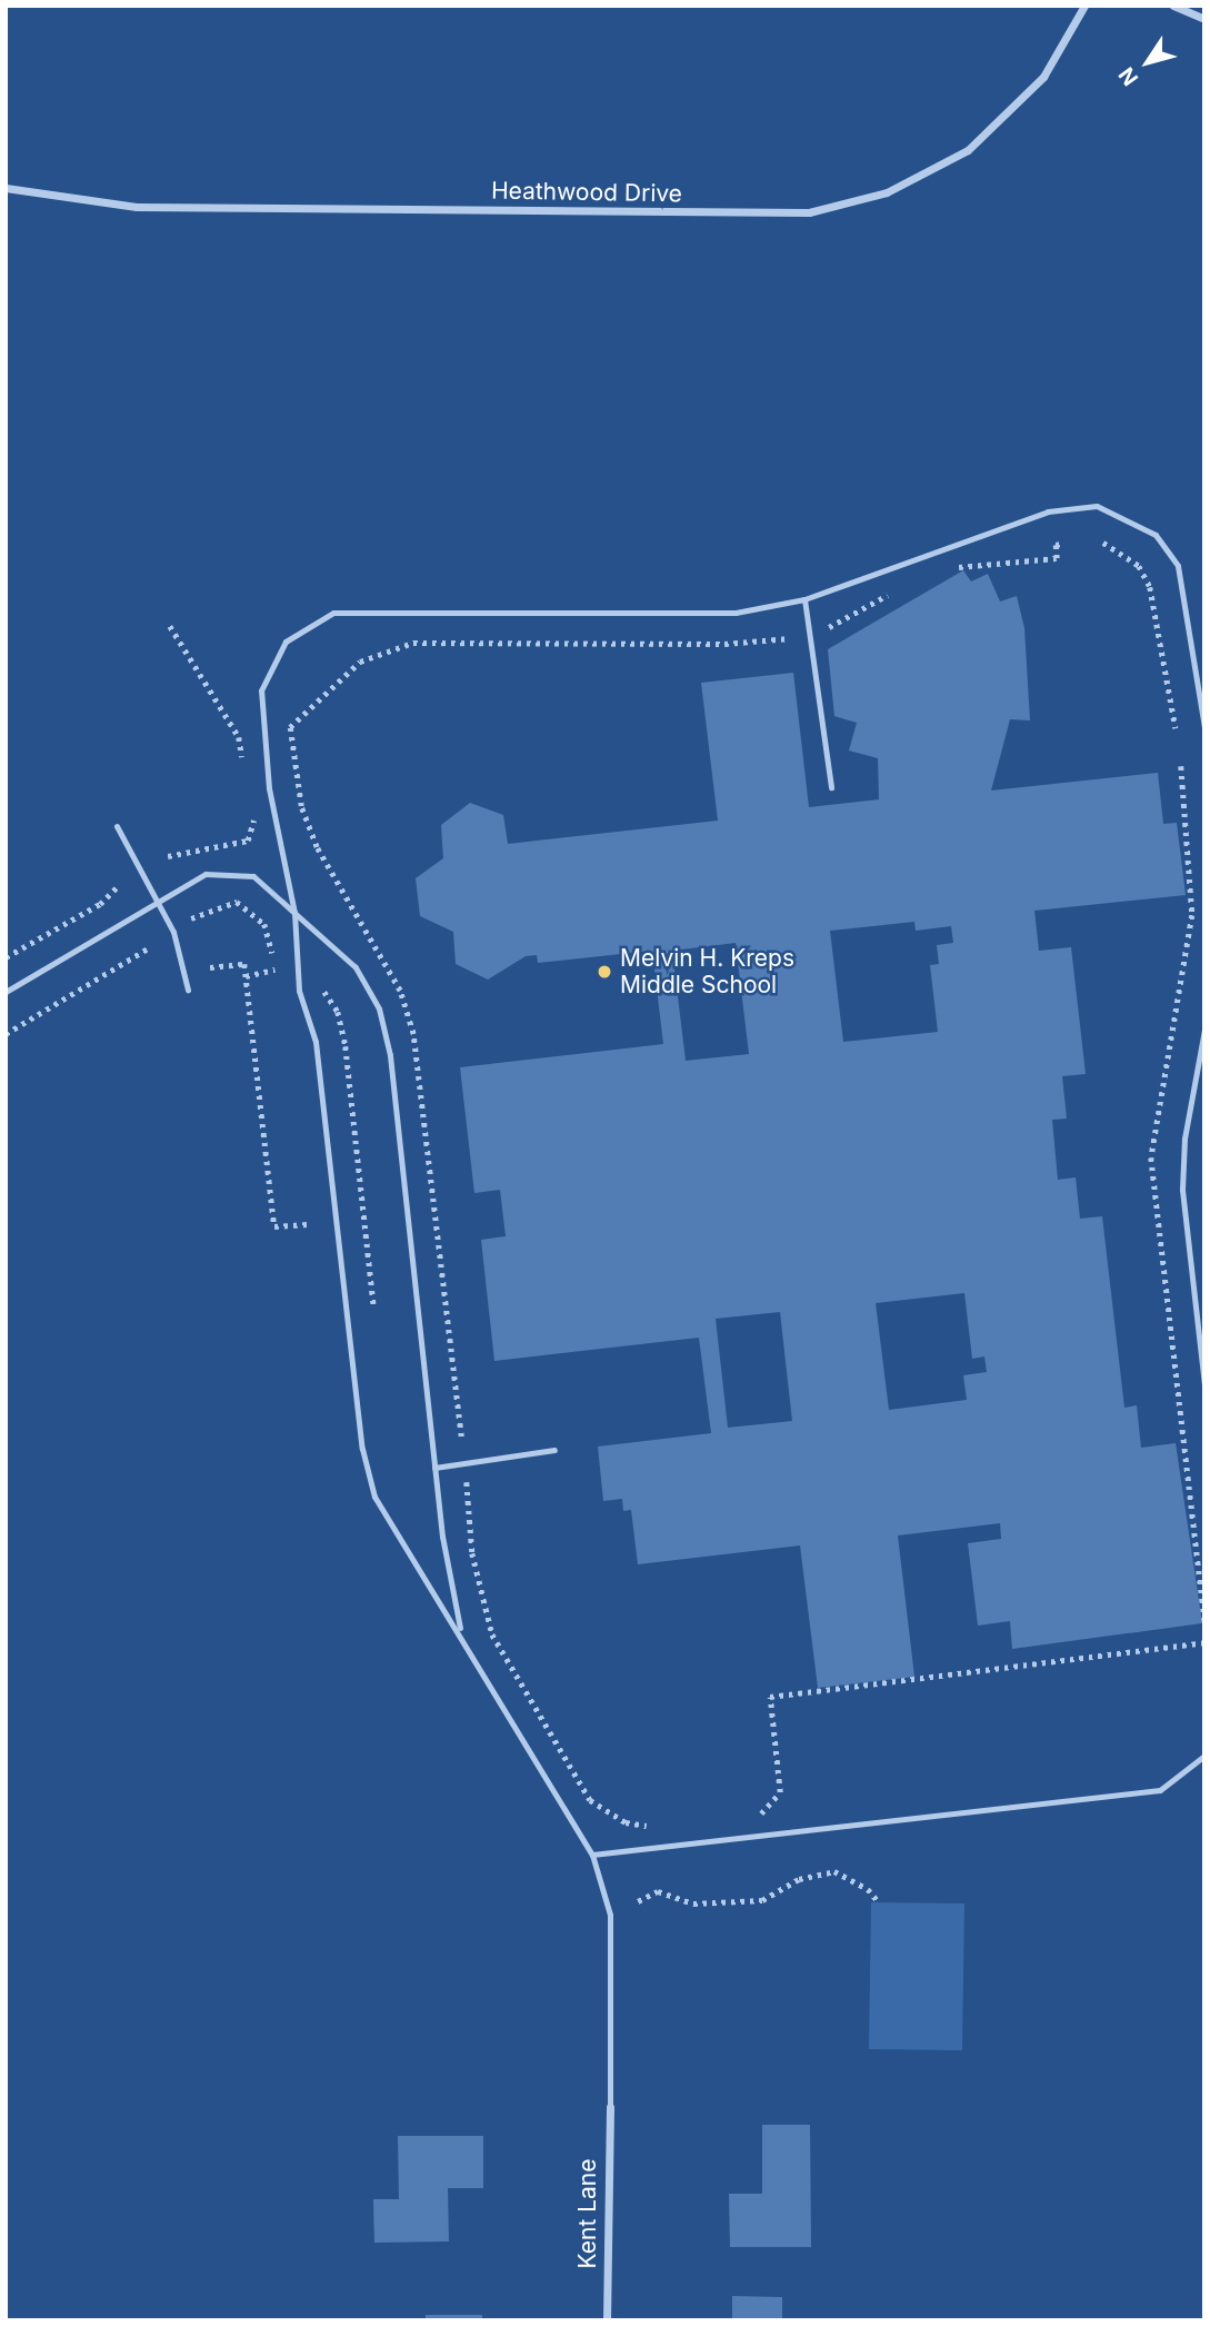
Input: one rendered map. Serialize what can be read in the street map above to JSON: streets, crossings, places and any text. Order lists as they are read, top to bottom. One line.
{"streets":{"street":["Heathwood Drive","Kent Lane"]},"places":["Melvin H. Kreps Middle School"],"north":"bottom left"}
